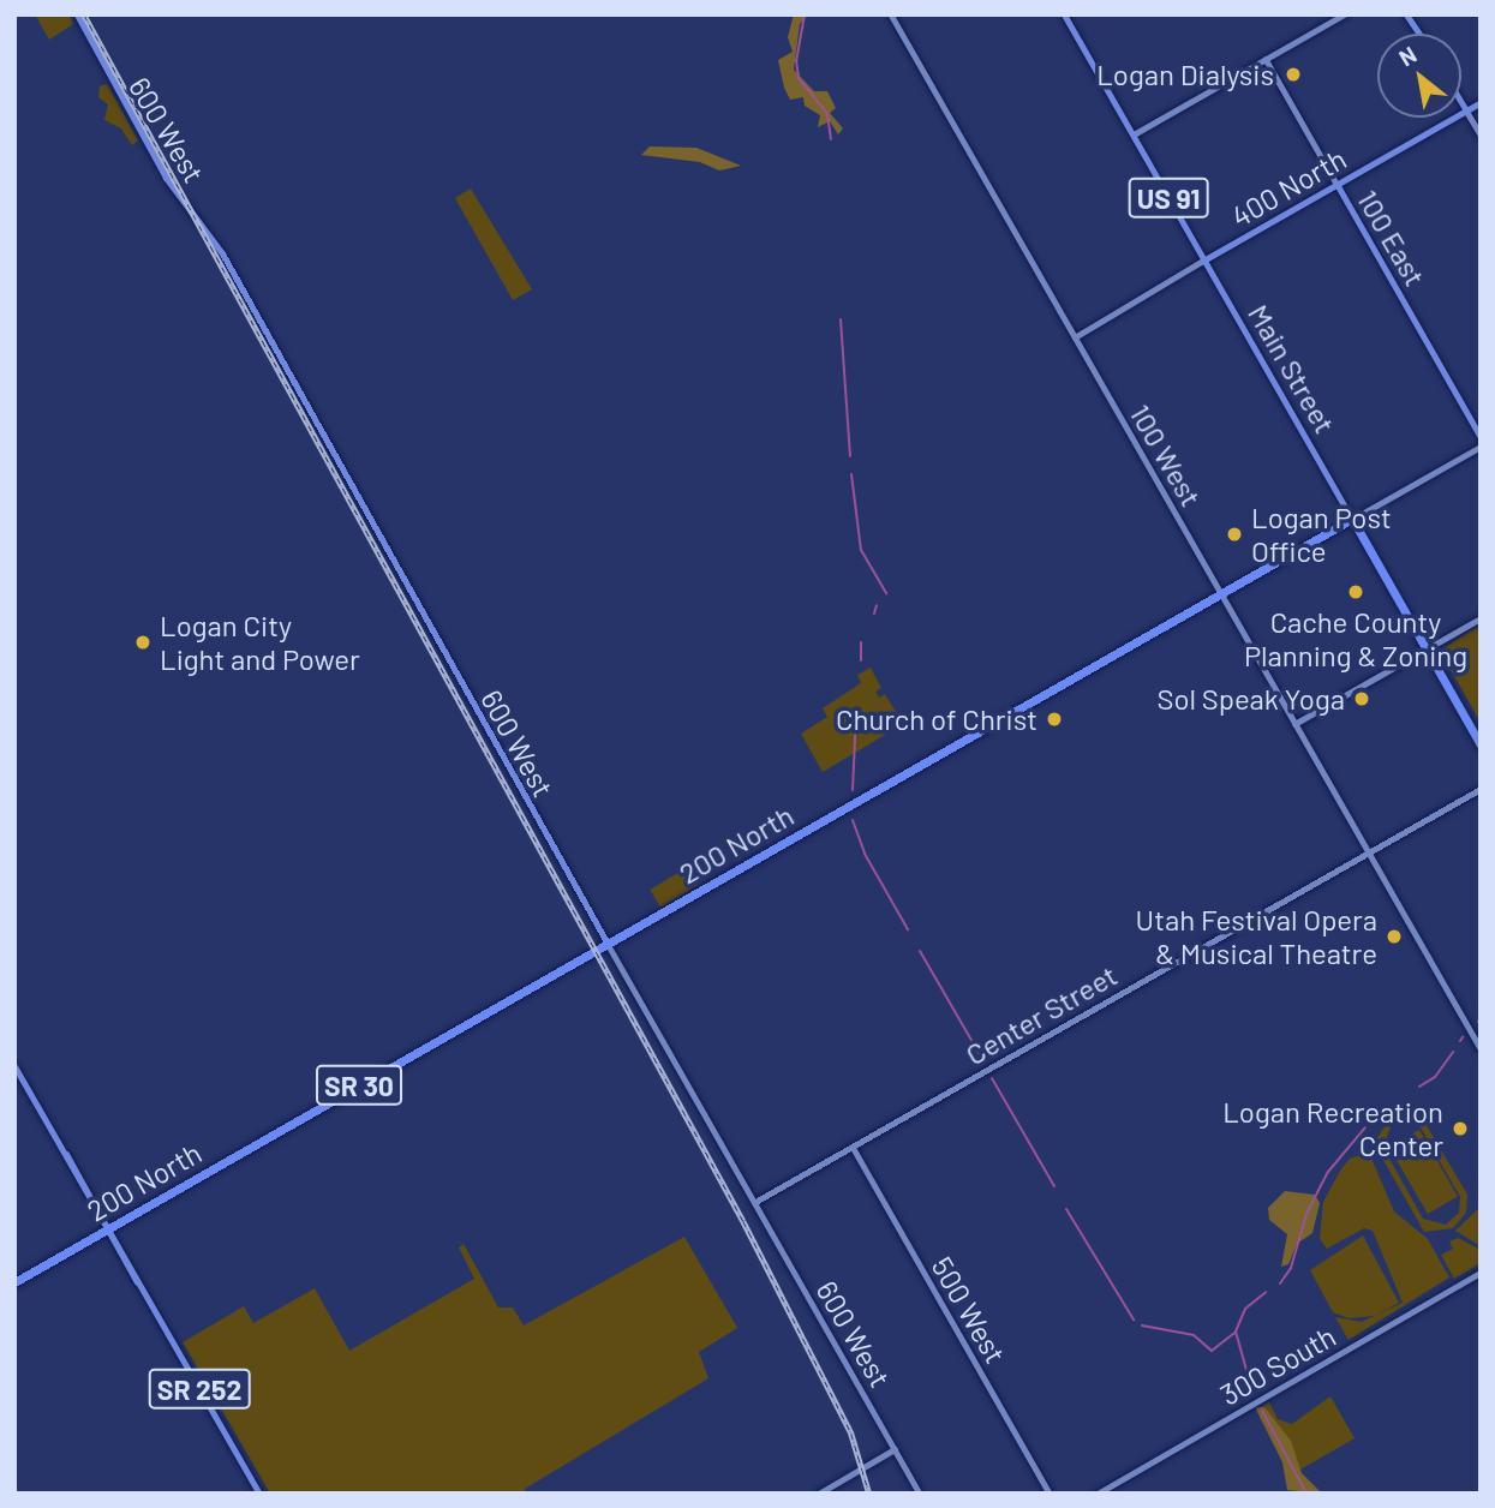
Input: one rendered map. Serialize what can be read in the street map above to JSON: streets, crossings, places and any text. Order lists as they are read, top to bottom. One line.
{"streets":{"highway":["Main Street","200 North","SR 30"],"main road":["600 West","400 North","US 91","100 East","SR 252"],"street":["100 West","Center Street","500 West","300 South"]},"crossings":[["600 West","200 North"],["600 West","Center Street"],["400 North","100 East"],["400 North","Main Street"],["400 North","100 West"],["Main Street","200 North"],["100 West","200 North"],["100 West","Center Street"],["200 North","SR 252"],["Center Street","500 West"]],"places":["Logan Dialysis","Logan Post Office","Cache County Planning & Zoning","Logan City Light and Power","Sol Speak Yoga","Church of Christ","Utah Festival Opera & Musical Theatre","Logan Recreation Center"],"north":"top left"}
